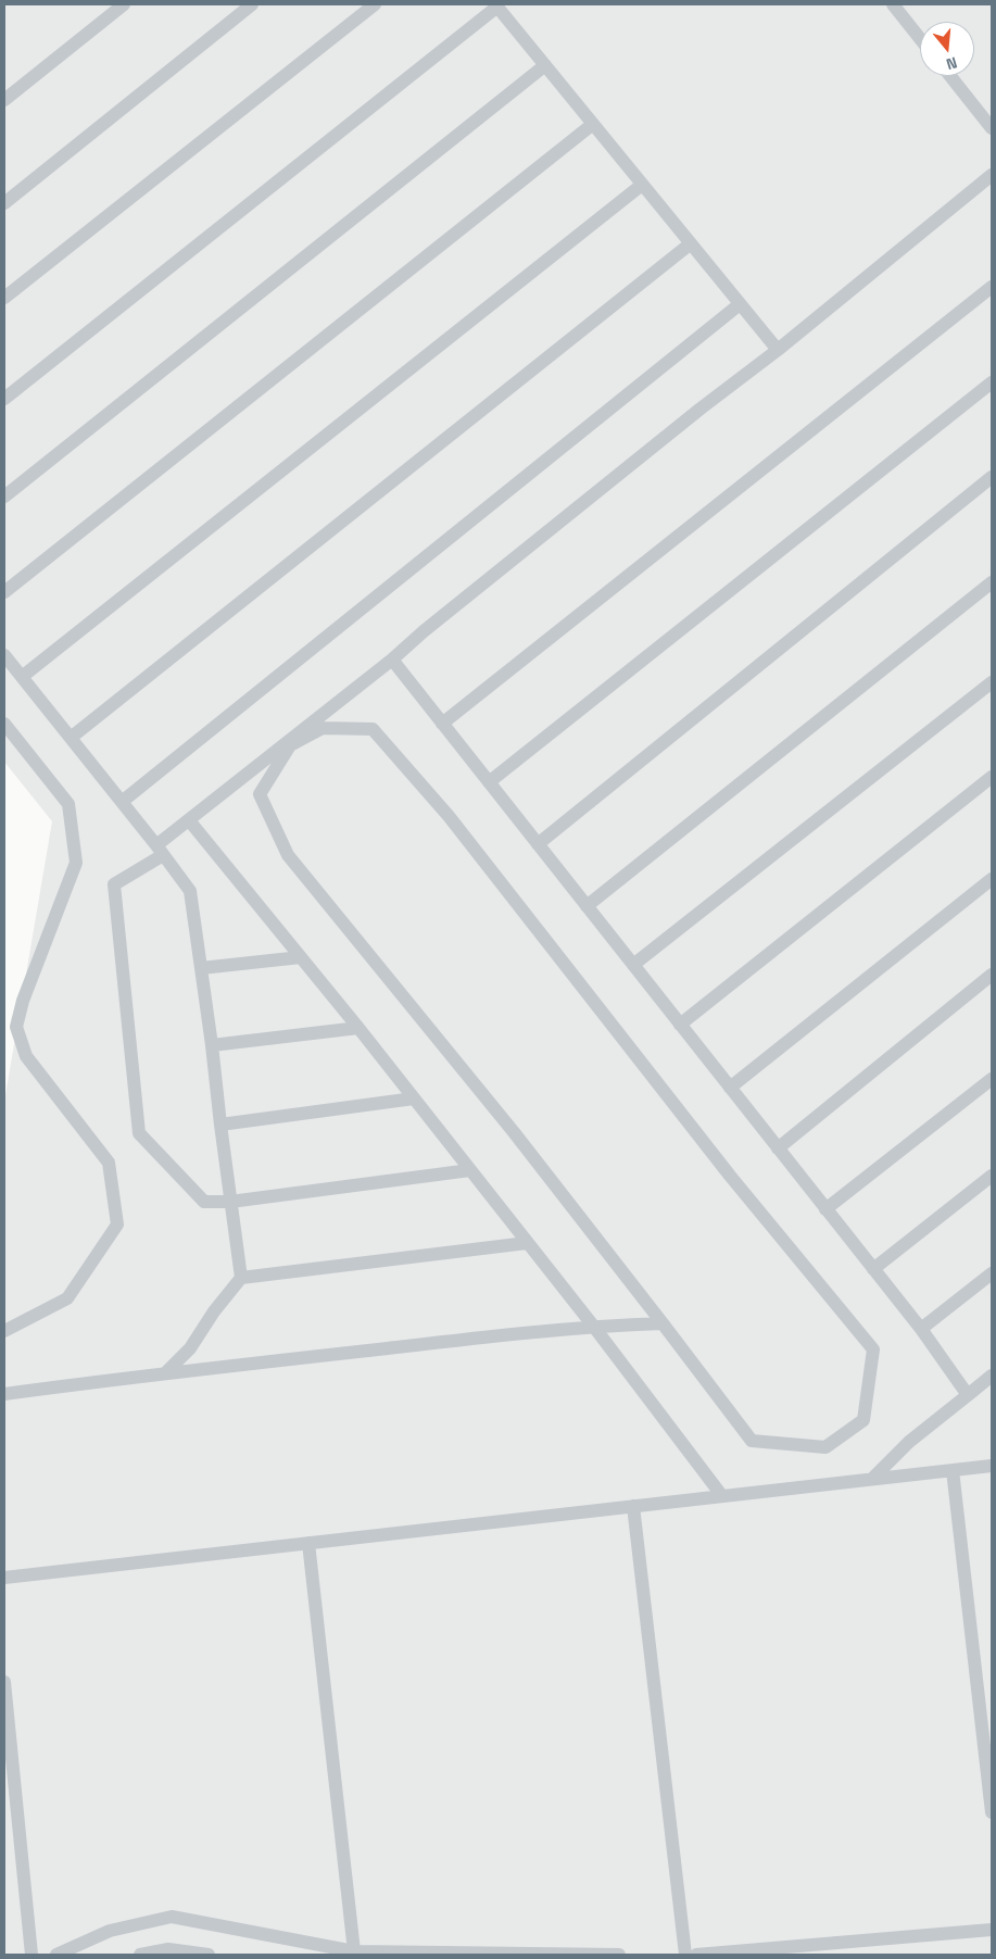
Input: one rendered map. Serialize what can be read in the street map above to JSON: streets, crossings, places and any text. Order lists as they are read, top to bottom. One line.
{"north":"bottom"}
